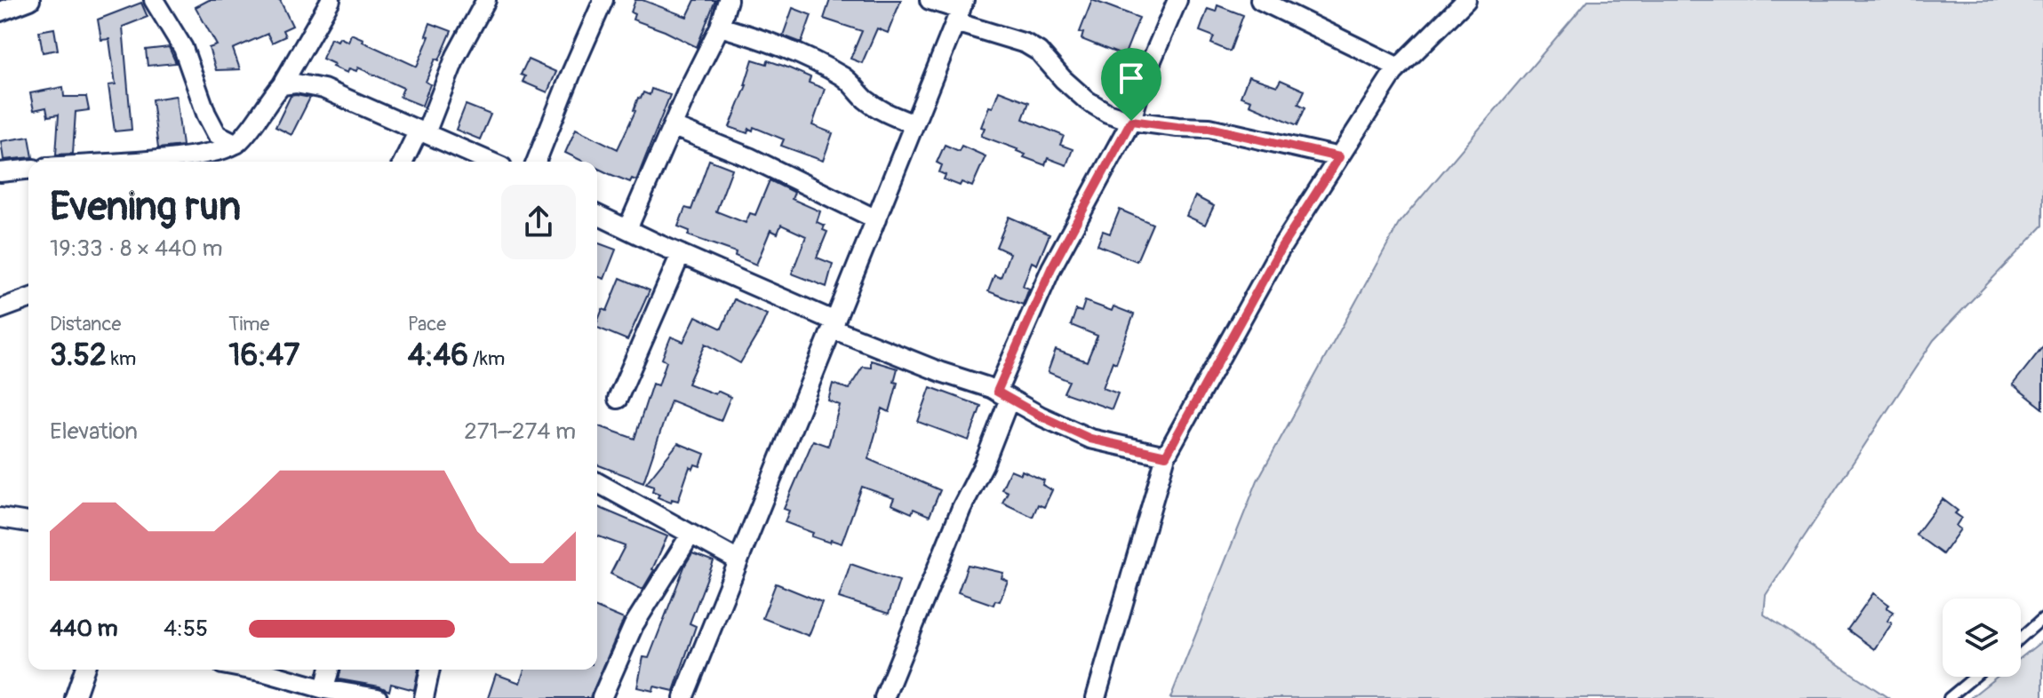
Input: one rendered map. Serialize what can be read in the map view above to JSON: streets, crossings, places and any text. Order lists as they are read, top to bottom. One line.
{"page":{"heading":["Evening run","19:33 · 8 × 440 m"],"stats":[["Distance","3.52 km"],["Time","16:47"],["Pace","4:46 /km"]],"chart":["Elevation","271–274 m"],"list":[{"name":"440 m","note":"4:55"}]}}
